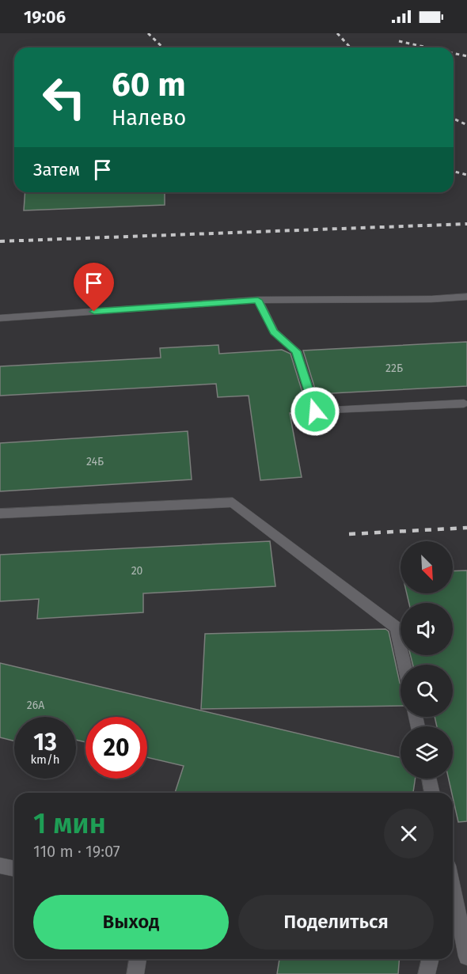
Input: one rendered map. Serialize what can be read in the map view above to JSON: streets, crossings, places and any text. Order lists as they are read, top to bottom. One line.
{"house_numbers":["22Б","24Б","20","26А"],"north":"bottom right","page":{"status":"19:06","turn":["60 m","Налево"],"then":"Затем","speed":"13 km/h","limit":"20","heading":["1 мин","110 m · 19:07"],"buttons":["Выход","Поделиться"]}}
